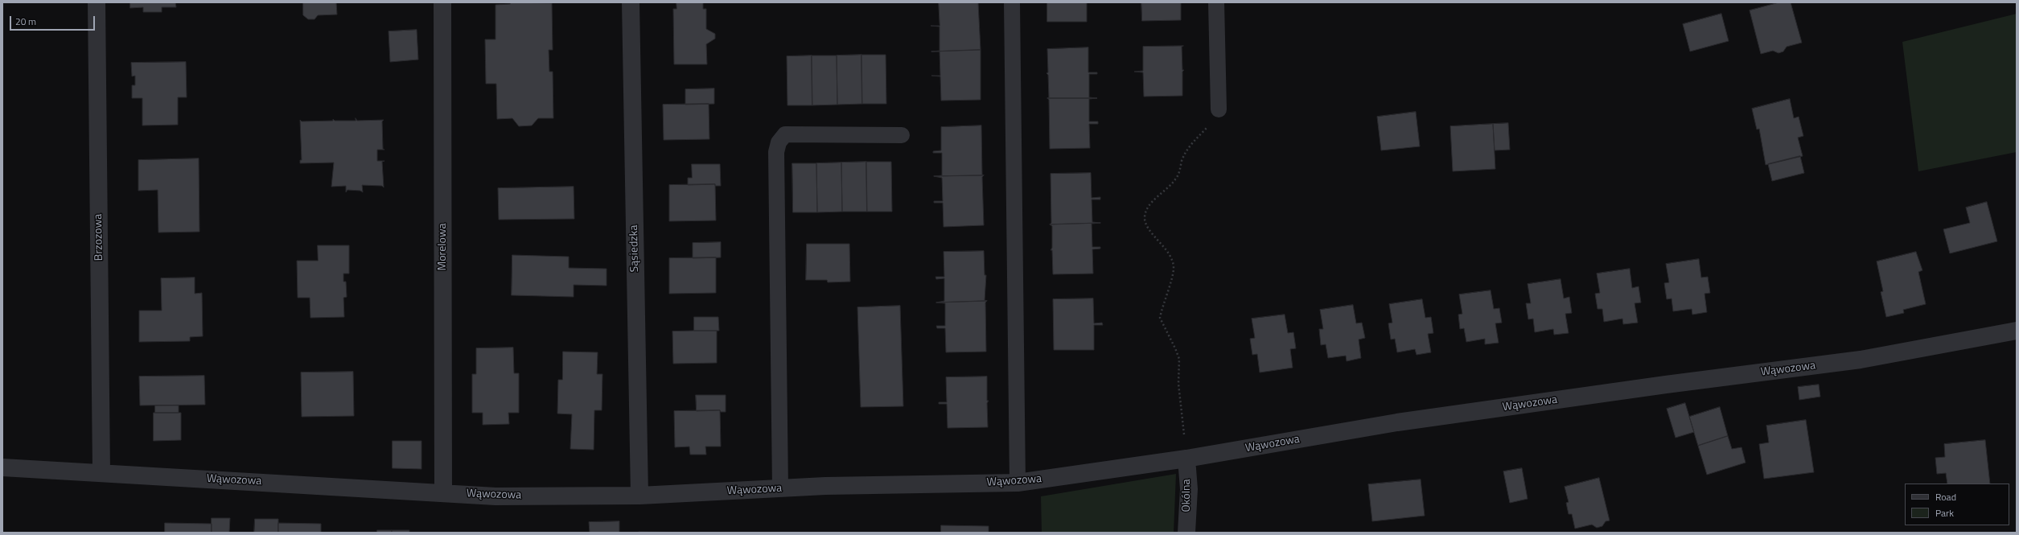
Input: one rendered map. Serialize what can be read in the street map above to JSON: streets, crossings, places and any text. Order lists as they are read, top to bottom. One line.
{"streets":{"street":["Brzozowa","Morelowa","Sąsiedzka","Wąwozowa","Okólna"]},"crossings":[["Brzozowa","Wąwozowa"],["Morelowa","Wąwozowa"],["Sąsiedzka","Wąwozowa"],["Wąwozowa","Okólna"]],"legend":["Road","Park"],"scale_bar":"20 m"}
